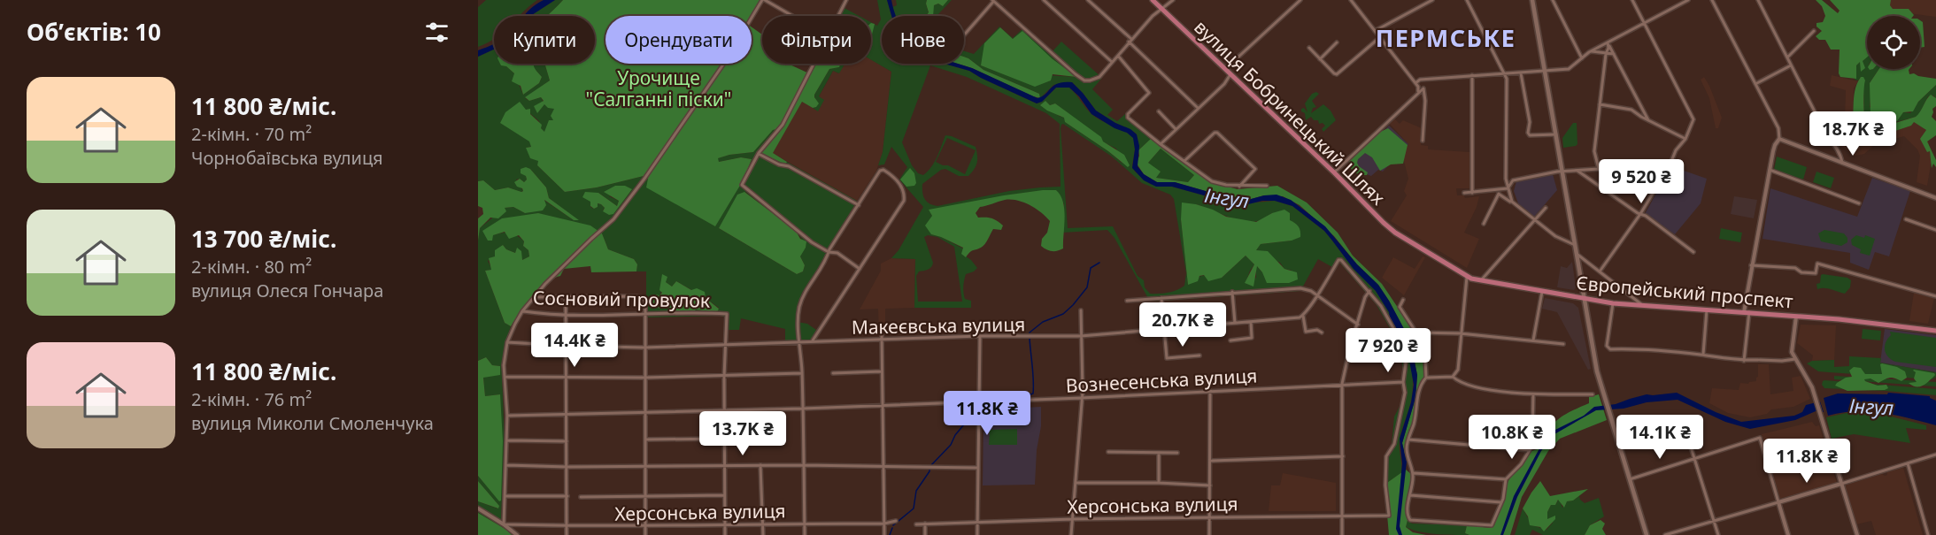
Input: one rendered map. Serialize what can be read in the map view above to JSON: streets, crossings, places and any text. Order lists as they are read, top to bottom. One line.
{"streets":{"main road":["вулиця Бобринецький Шлях","Європейський проспект"],"street":["Сосновий провулок","Макеєвська вулиця","Вознесенська вулиця","Херсонська вулиця"]},"crossings":[["вулиця Бобринецький Шлях","Європейський проспект"],["Сосновий провулок","Макеєвська вулиця"],["Вознесенська вулиця","Херсонська вулиця"]],"districts":["ПЕРМСЬКЕ"],"water":["Інгул"],"parks":["Урочище \"Салганні піски\""],"page":{"heading":"Об’єктів: 10","chip":["Купити","Орендувати","Фільтри","Нове"],"list":[{"name":"11 800 ₴/міс.","note":"2-кімн. · 70 m² · Чорнобаївська вулиця"},{"name":"13 700 ₴/міс.","note":"2-кімн. · 80 m² · вулиця Олеся Гончара"},{"name":"11 800 ₴/міс.","note":"2-кімн. · 76 m² · вулиця Миколи Смоленчука"}],"price":["18.7K ₴","9 520 ₴","20.7K ₴","14.4K ₴","7 920 ₴","11.8K ₴","13.7K ₴","10.8K ₴","14.1K ₴","11.8K ₴"]}}
